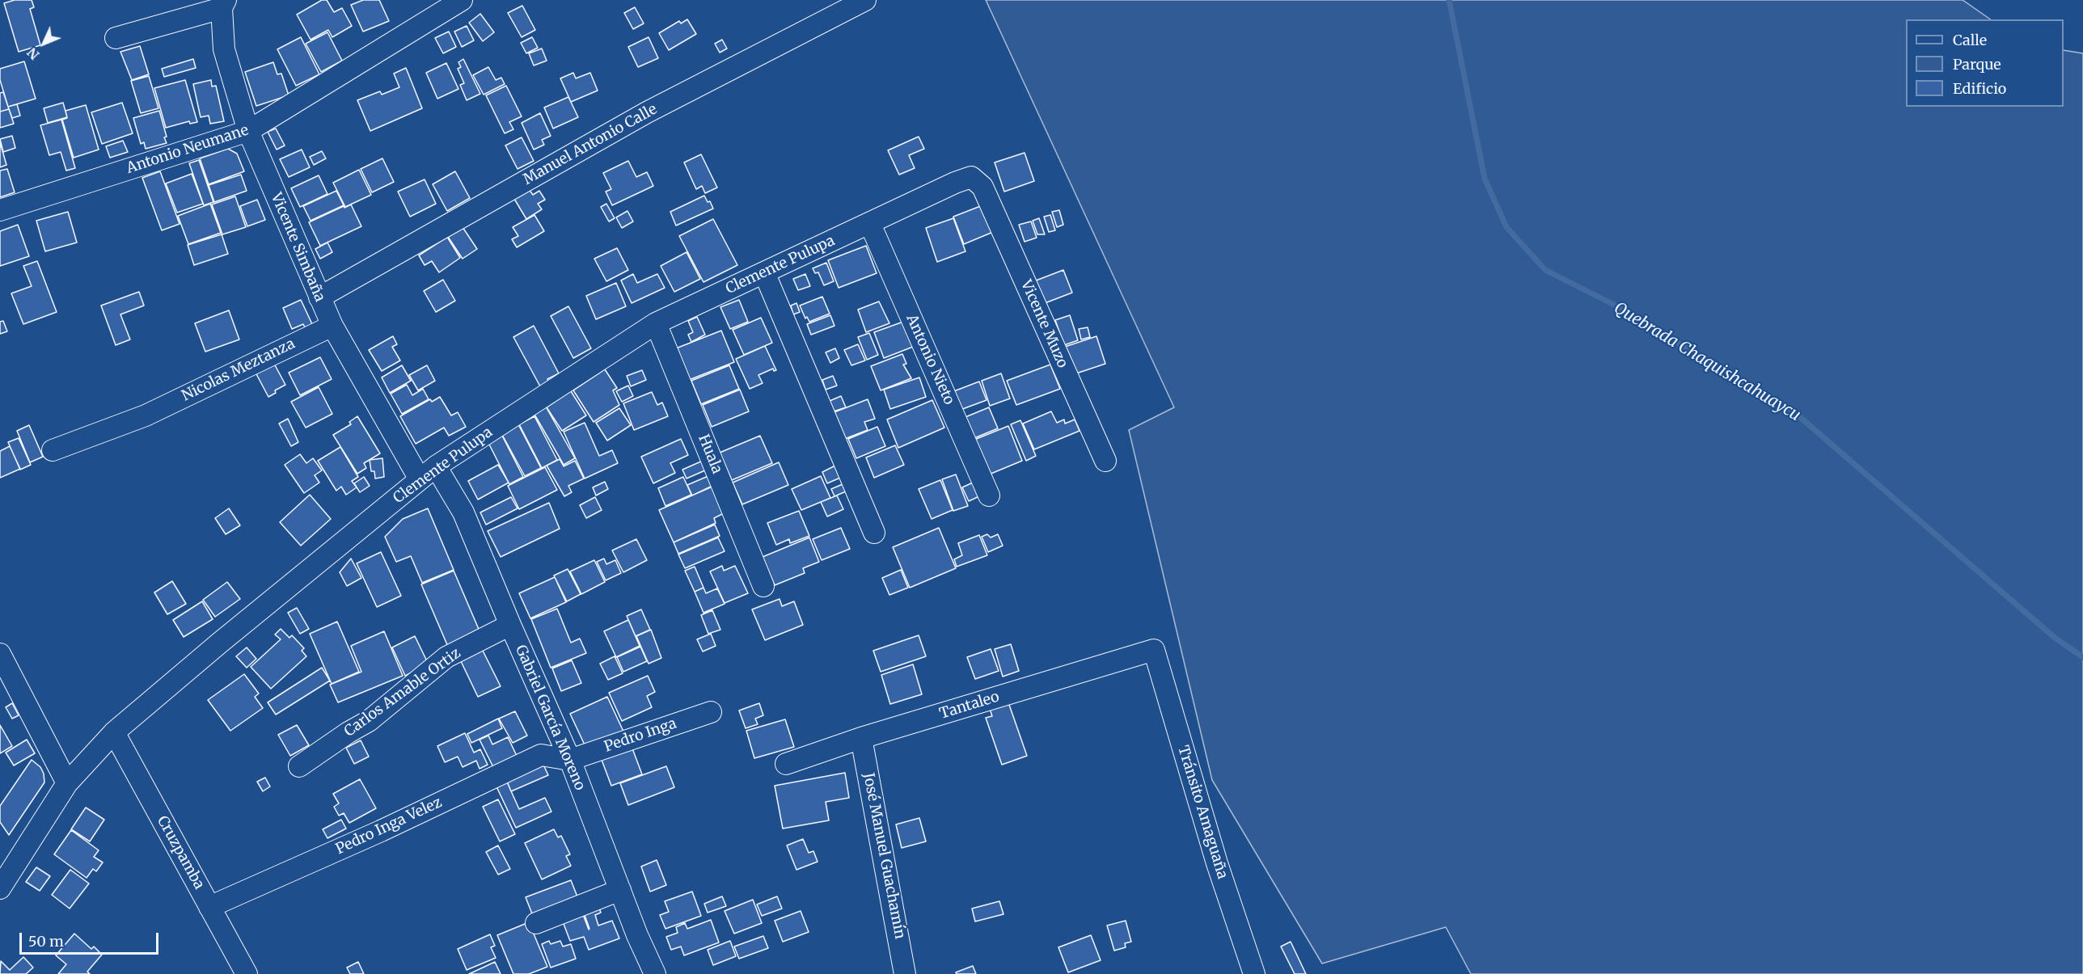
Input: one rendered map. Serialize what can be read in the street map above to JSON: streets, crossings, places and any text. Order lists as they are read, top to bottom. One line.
{"streets":{"street":["Manuel Antonio Calle","Antonio Neumane","Vicente Simbaña","Clemente Pulupa","Vicente Muzo","Antonio Nieto","Nicolas Meztanza","Huala","Carlos Amable Ortiz","Tantaleo","Gabriel García Moreno","Pedro Inga","Tránsito Amaguaña","Pedro Inga Velez","Cruzpamba","José Manuel Guachamín"]},"crossings":[["Manuel Antonio Calle","Vicente Simbaña"],["Antonio Neumane","Vicente Simbaña"],["Vicente Simbaña","Clemente Pulupa"],["Vicente Simbaña","Nicolas Meztanza"],["Clemente Pulupa","Vicente Muzo"],["Clemente Pulupa","Antonio Nieto"],["Clemente Pulupa","Huala"],["Clemente Pulupa","Gabriel García Moreno"],["Clemente Pulupa","Cruzpamba"],["Carlos Amable Ortiz","Gabriel García Moreno"],["Tantaleo","Tránsito Amaguaña"],["Tantaleo","José Manuel Guachamín"],["Gabriel García Moreno","Pedro Inga"],["Gabriel García Moreno","Pedro Inga Velez"],["Pedro Inga","Pedro Inga Velez"],["Pedro Inga Velez","Cruzpamba"]],"water":["Quebrada Chaquishcahuaycu"],"legend":["Calle","Parque","Edificio"],"scale_bar":"50 m","north":"bottom left"}
